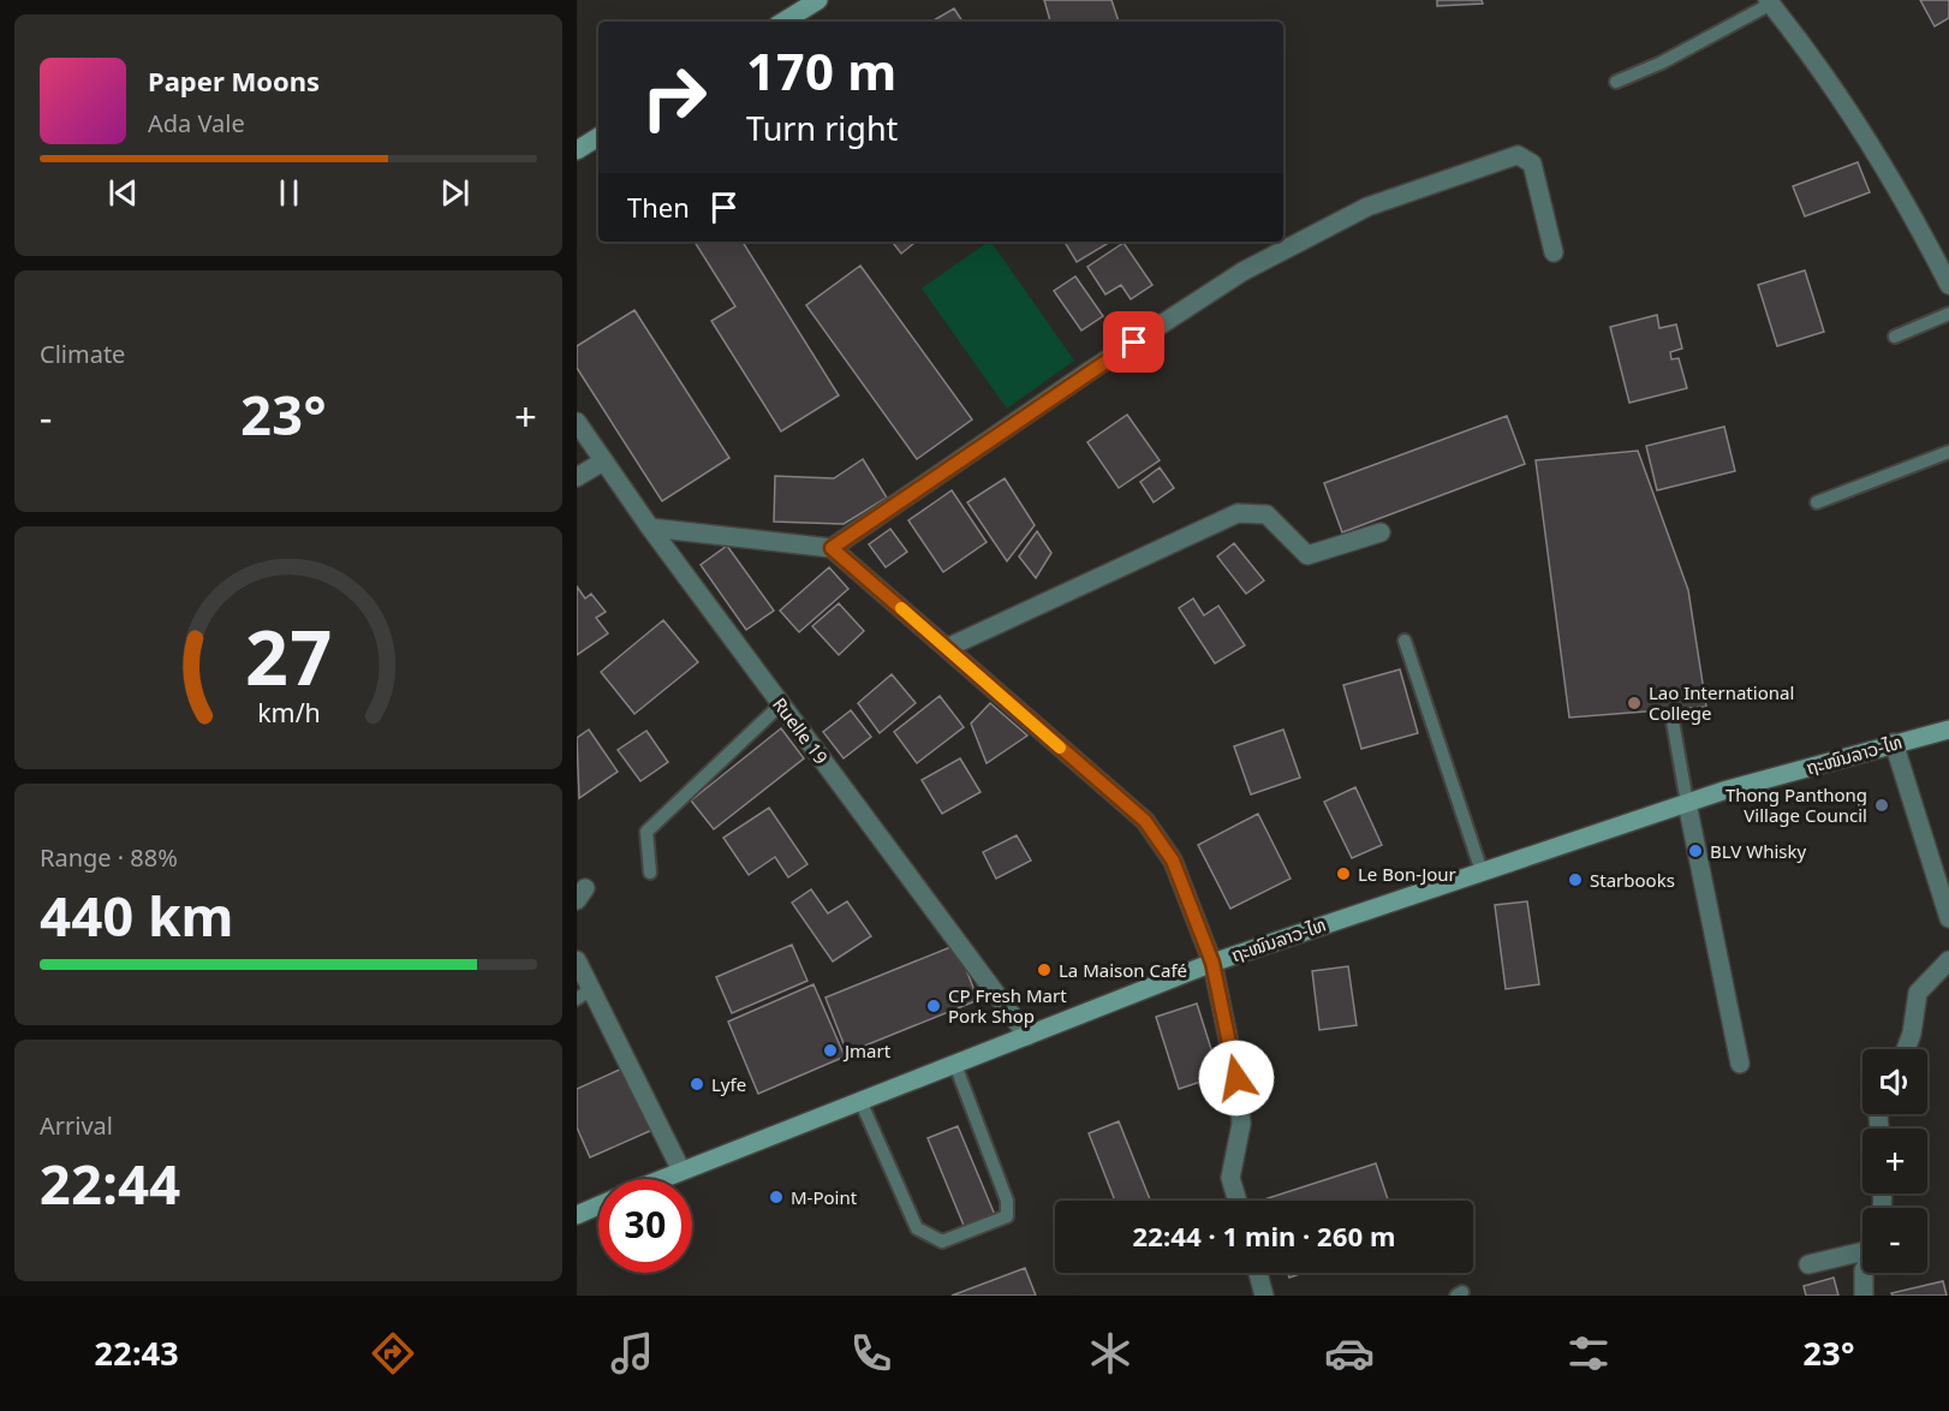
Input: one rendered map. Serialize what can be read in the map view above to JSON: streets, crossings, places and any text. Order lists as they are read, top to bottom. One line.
{"streets":{"street":["Ruelle 19","ຖະໜົນລາວ-ໄທ"]},"crossings":[["Ruelle 19","ຖະໜົນລາວ-ໄທ"]],"places":["Lao International College","Thong Panthong Village Council","BLV Whisky","Le Bon-Jour","Starbooks","La Maison Café","CP Fresh Mart Pork Shop","Jmart","Lyfe","M-Point"],"page":{"turn":["170 m","Turn right"],"song":["Paper Moons","Ada Vale"],"then":"Then","tile":["Climate",["Range · 88%","440 km"],["Arrival","22:44"]],"heat":["−","23°","+"],"map_buttons":["+","−"],"limit":"30","trip":"22:44 · 1 min · 260 m","tabs":["22:43","23°"],"gauge":["27","km/h"]}}
